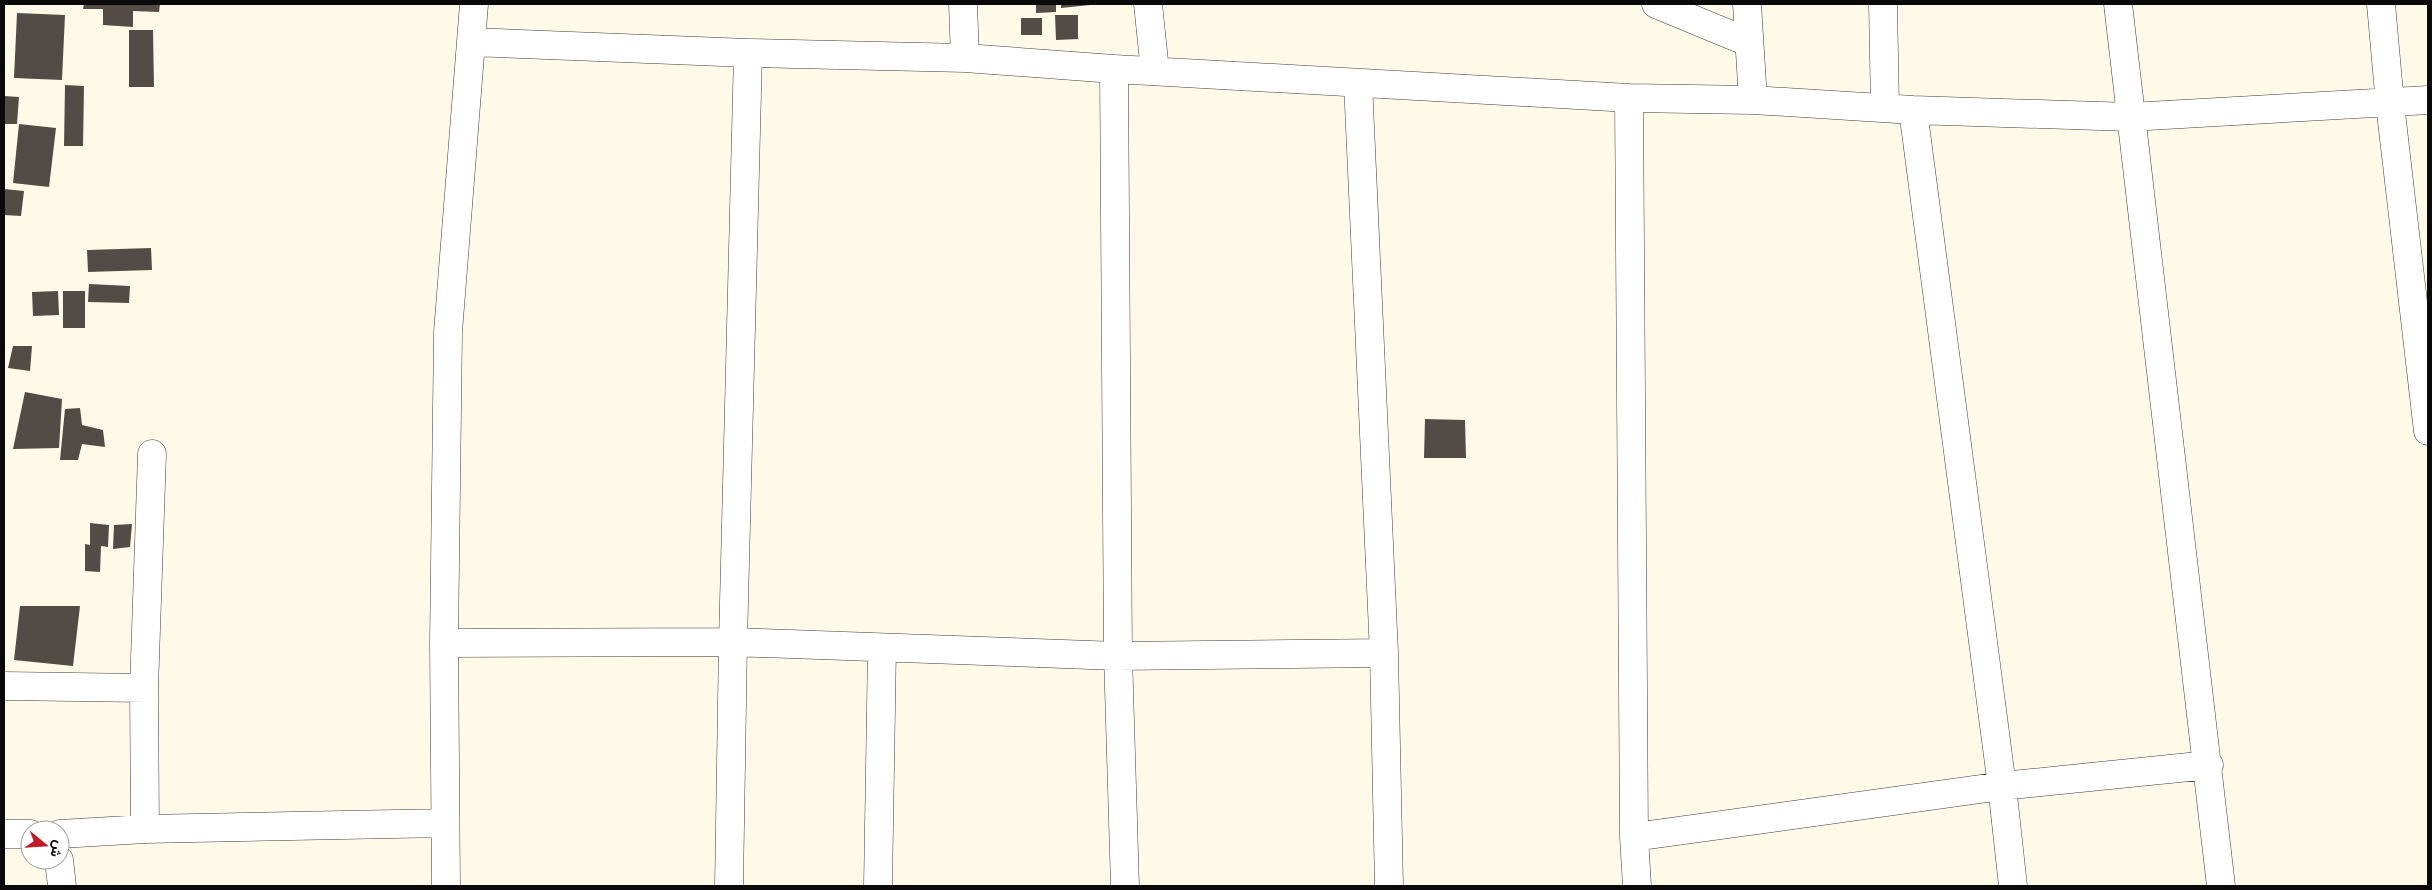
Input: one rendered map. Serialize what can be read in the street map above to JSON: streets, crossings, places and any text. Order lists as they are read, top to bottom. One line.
{"north":"right"}
